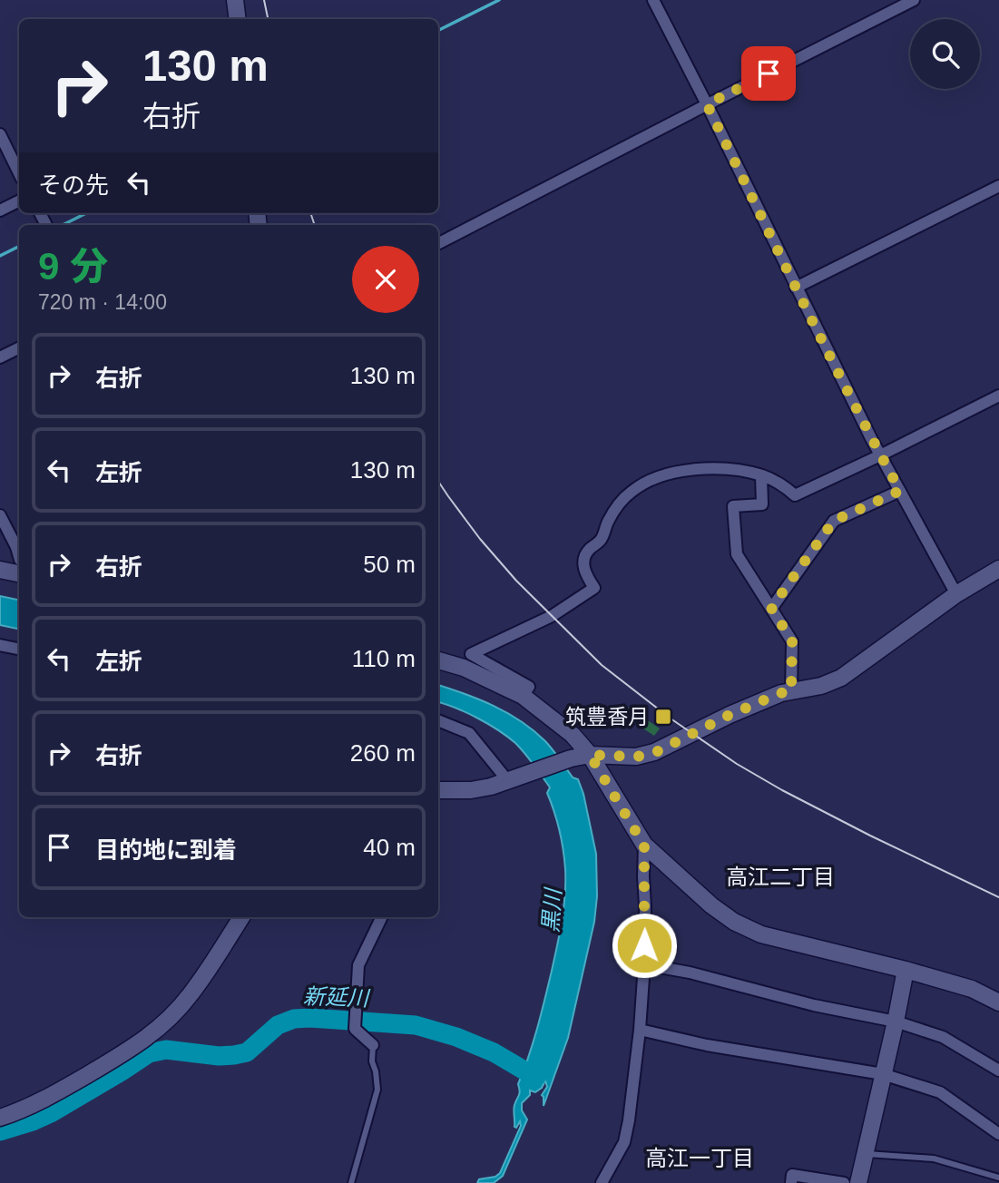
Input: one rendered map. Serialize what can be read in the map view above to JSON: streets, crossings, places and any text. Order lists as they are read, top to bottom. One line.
{"districts":["高江二丁目","高江一丁目"],"water":["黒川","新延川"],"places":{"transit":["筑豊香月"]},"page":{"turn":["130 m","右折"],"then":"その先","heading":["9 分","720 m · 14:00"],"list":[{"name":"右折","value":"130 m"},{"name":"左折","value":"130 m"},{"name":"右折","value":"50 m"},{"name":"左折","value":"110 m"},{"name":"右折","value":"260 m"},{"name":"目的地に到着","value":"40 m"}]}}
